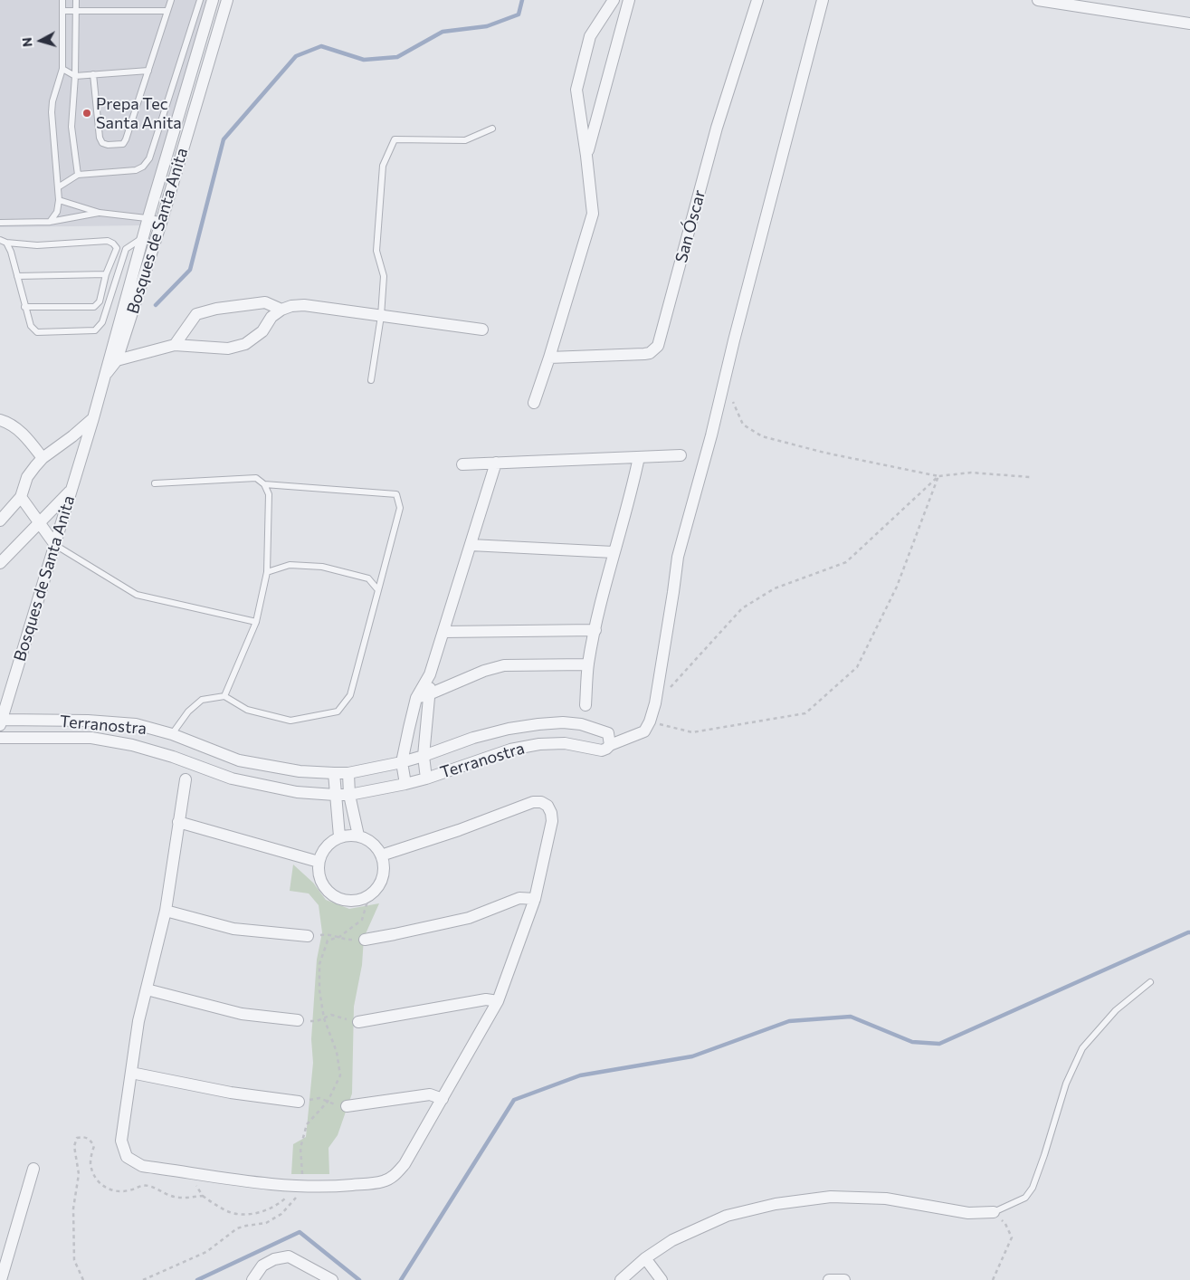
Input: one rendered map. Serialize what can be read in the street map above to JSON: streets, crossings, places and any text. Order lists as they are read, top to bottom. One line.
{"streets":{"street":["San Óscar","Bosques de Santa Anita","Terranostra"]},"crossings":[["Bosques de Santa Anita","Terranostra"]],"places":["Prepa Tec Santa Anita"],"north":"left"}
